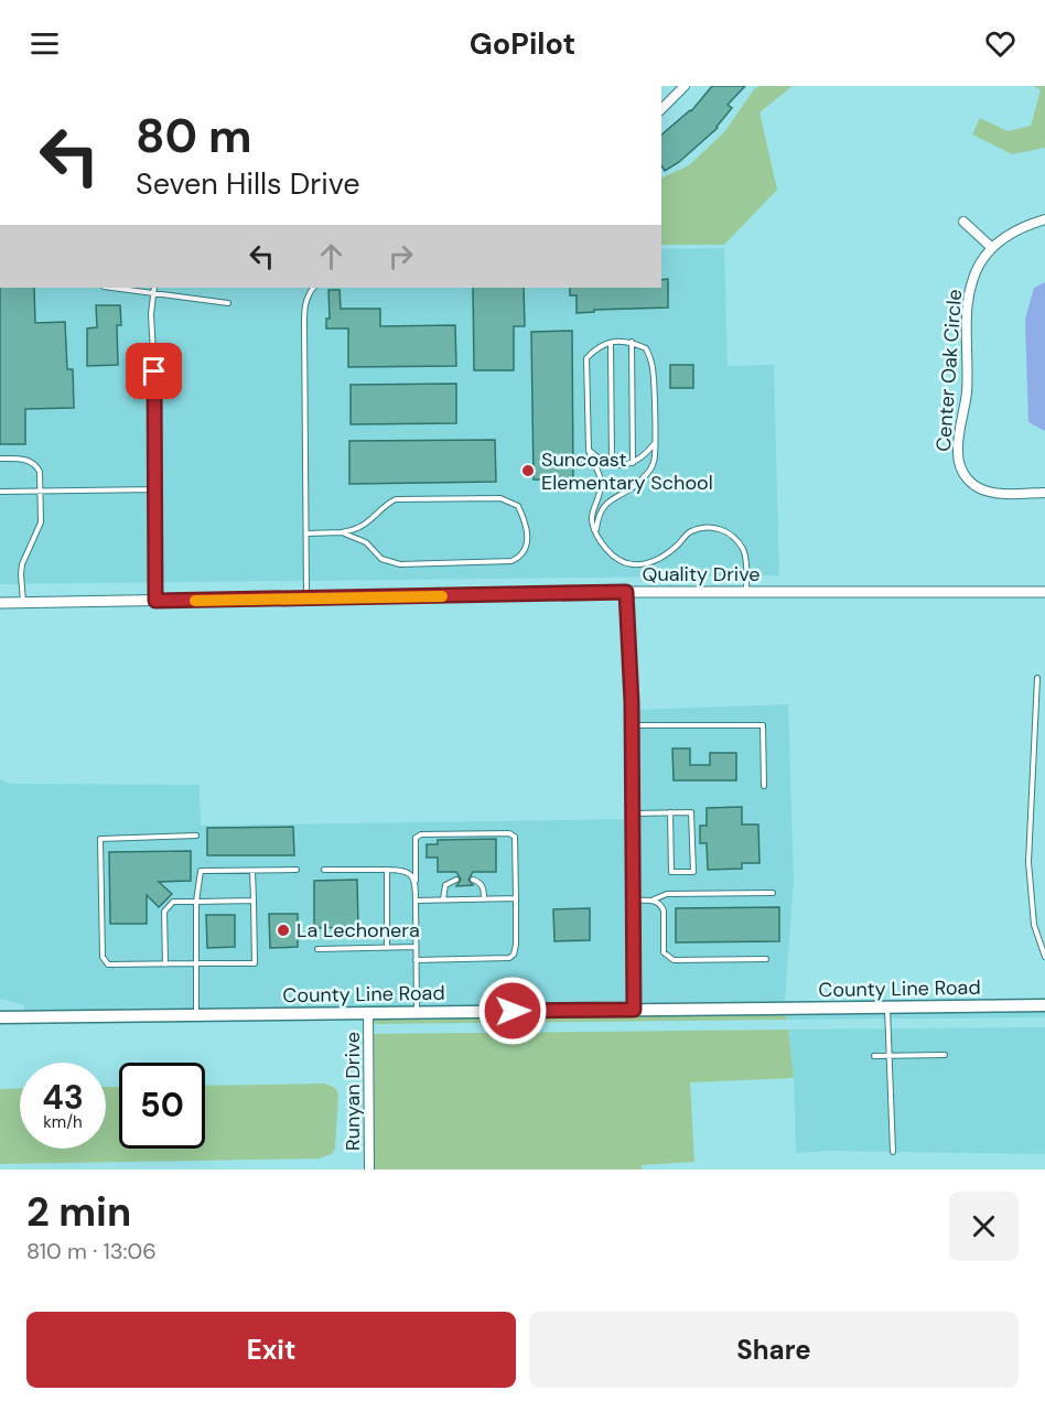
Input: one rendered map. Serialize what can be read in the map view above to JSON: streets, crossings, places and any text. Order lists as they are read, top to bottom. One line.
{"streets":{"main road":["County Line Road"],"street":["Center Oak Circle","Quality Drive","Runyan Drive"]},"crossings":[["County Line Road","Runyan Drive"]],"places":["Suncoast Elementary School","La Lechonera"],"page":{"header":"GoPilot","turn":["80 m","Seven Hills Drive"],"speed":"43 km/h","limit":"50","heading":["2 min","810 m · 13:06"],"buttons":["Exit","Share"]}}
